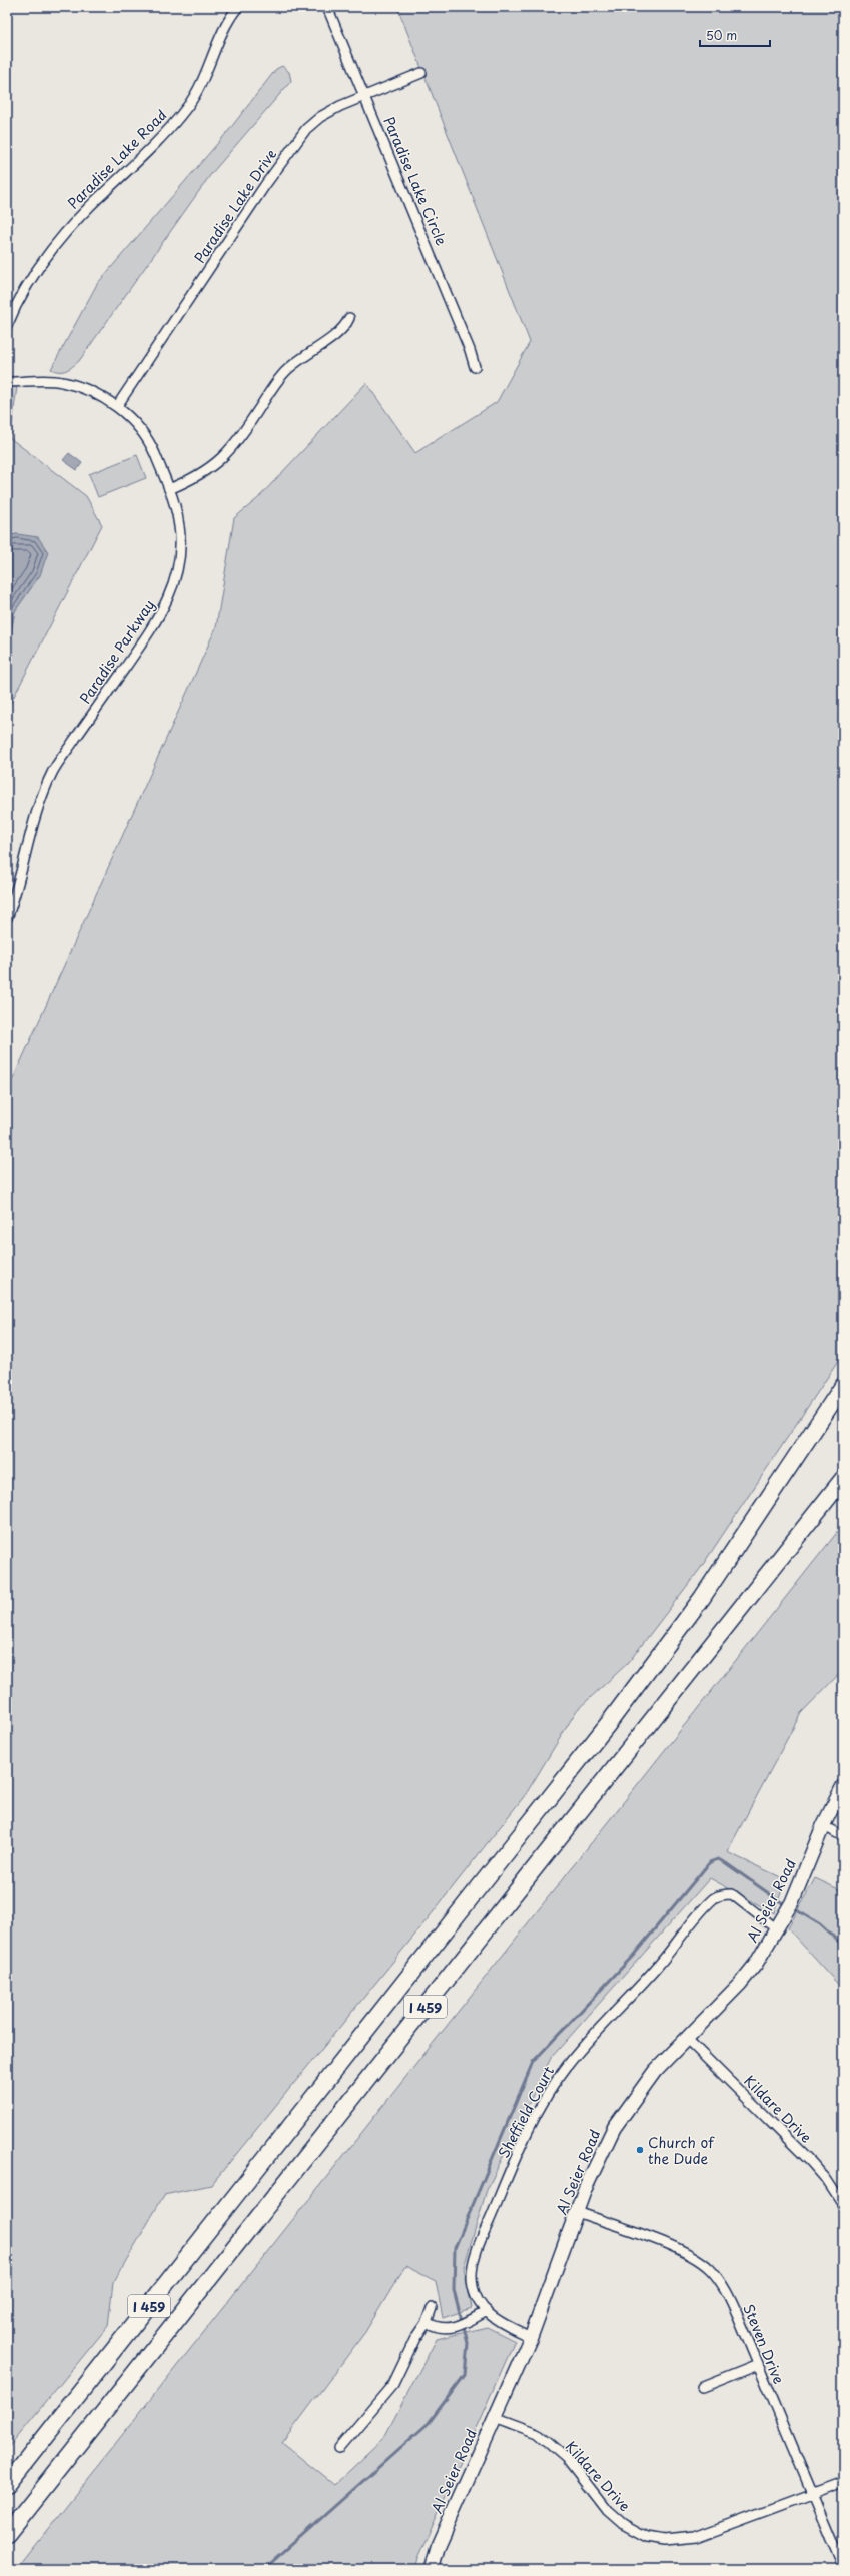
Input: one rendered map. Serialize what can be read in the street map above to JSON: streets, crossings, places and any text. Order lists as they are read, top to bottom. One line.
{"streets":{"highway":["I 459"],"street":["Paradise Lake Road","Paradise Lake Circle","Paradise Lake Drive","Paradise Parkway","Al Seier Road","Kildare Drive","Sheffield Court","Steven Drive"]},"crossings":[["Paradise Lake Circle","Paradise Lake Drive"],["Paradise Lake Drive","Paradise Parkway"],["Al Seier Road","Kildare Drive"],["Al Seier Road","Sheffield Court"],["Al Seier Road","Steven Drive"],["Kildare Drive","Steven Drive"]],"places":["Church of the Dude"],"scale_bar":"50 m"}
